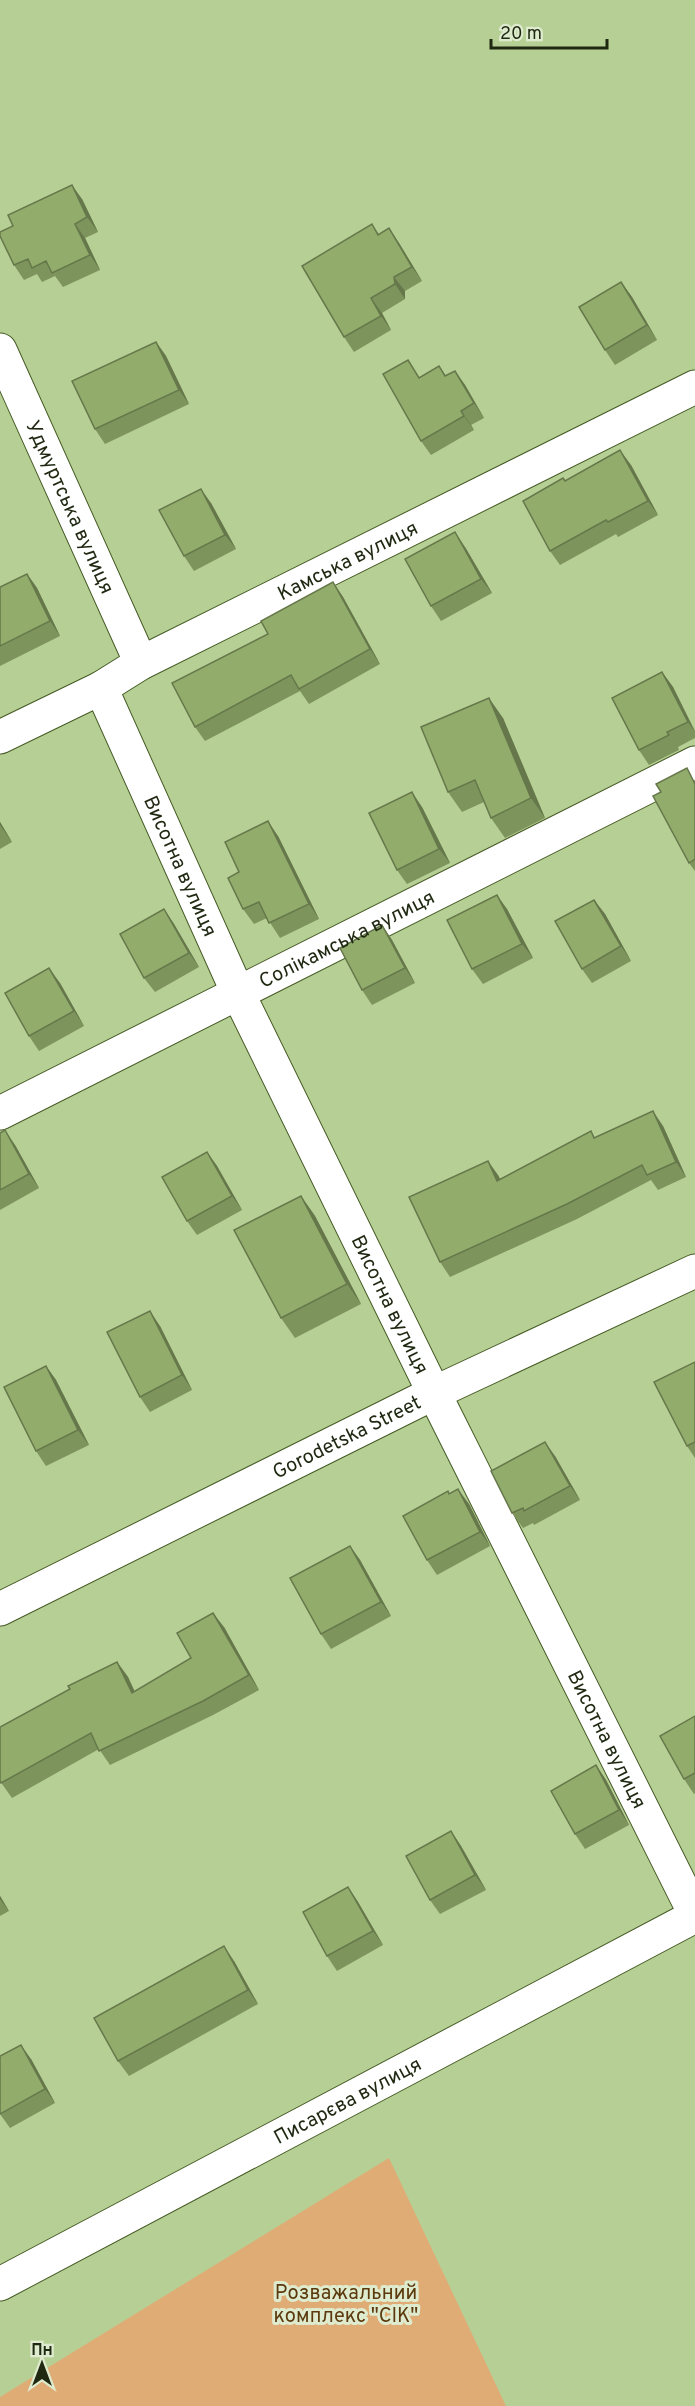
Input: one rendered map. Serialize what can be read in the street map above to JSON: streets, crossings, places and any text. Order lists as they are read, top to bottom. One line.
{"streets":{"street":["Удмуртська вулиця","Камська вулиця","Висотна вулиця","Солікамська вулиця","Gorodetska Street","Писарєва вулиця"]},"crossings":[["Удмуртська вулиця","Камська вулиця"],["Камська вулиця","Висотна вулиця"],["Висотна вулиця","Солікамська вулиця"],["Висотна вулиця","Gorodetska Street"],["Висотна вулиця","Писарєва вулиця"]],"parks":["Розважальний комплекс \"СІК\""],"scale_bar":"20 m","north":"top"}
